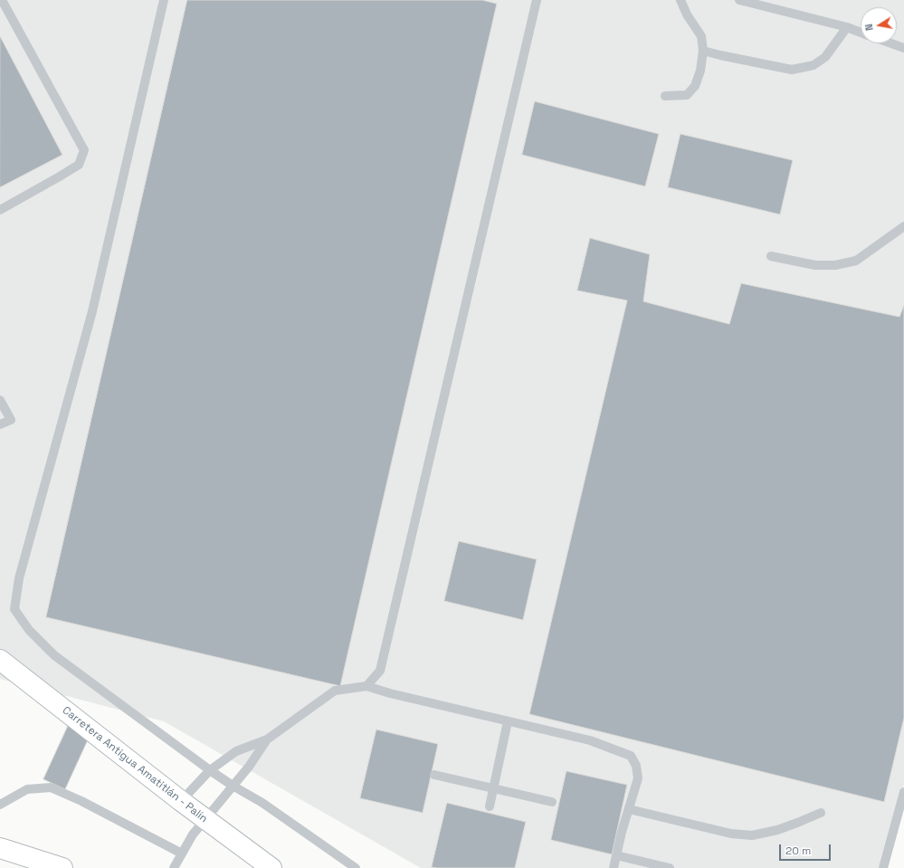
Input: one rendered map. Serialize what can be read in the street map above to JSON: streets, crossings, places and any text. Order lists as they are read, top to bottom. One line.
{"streets":{"main road":["Carretera Antigua Amatitlán - Palín"]},"scale_bar":"20 m","north":"left"}
